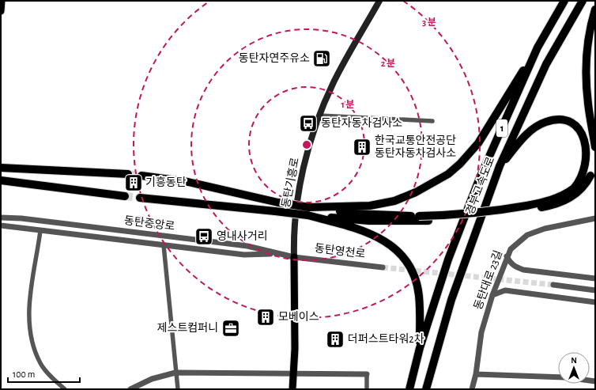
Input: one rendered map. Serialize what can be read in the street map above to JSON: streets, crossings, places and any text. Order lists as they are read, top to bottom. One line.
{"streets":{"highway":["1","경부고속도로"],"main road":["동탄기흥로"],"street":["동탄중앙로","동탄영천로","동탄대로 23길"]},"crossings":[["동탄기흥로","동탄중앙로"],["동탄기흥로","동탄영천로"],["동탄중앙로","동탄영천로"]],"places":{"fuel station":["동탄자연주유소"],"bus stop":["동탄자동차검사소","영내사거리"],"building":["한국교통안전공단 동탄자동차검사소","기흥동탄","모베이스","더퍼스트타워2차"],"office":["제스트컴퍼니"]},"scale_bar":"100 m","north":"top","rings":["3 분","2 분","1 분"]}
